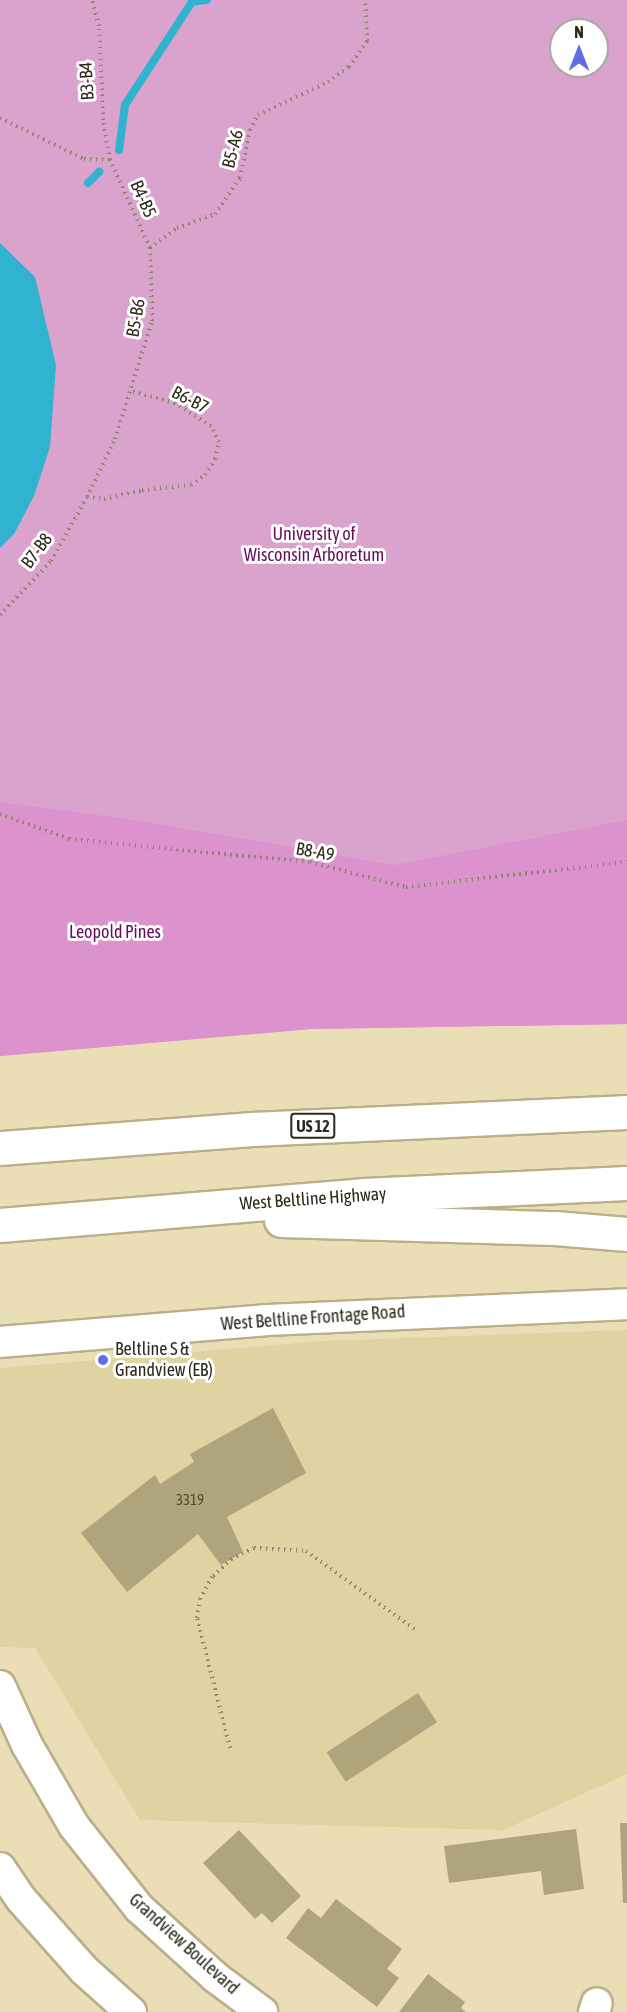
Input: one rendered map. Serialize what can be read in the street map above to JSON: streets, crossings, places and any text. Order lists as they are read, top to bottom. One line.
{"streets":{"highway":["US 12","West Beltline Highway"],"street":["West Beltline Frontage Road","Grandview Boulevard"],"path":["B3-B4","B5-A6","B4-B5","B5-B6","B6-B7","B7-B8","B8-A9"]},"crossings":[["B3-B4","B4-B5"],["B5-A6","B4-B5"],["B5-A6","B5-B6"],["B4-B5","B5-B6"],["B5-B6","B6-B7"],["B6-B7","B7-B8"]],"parks":["University of Wisconsin Arboretum","Leopold Pines"],"places":["Beltline S & Grandview (EB)"],"house_numbers":["3319"],"north":"top"}
